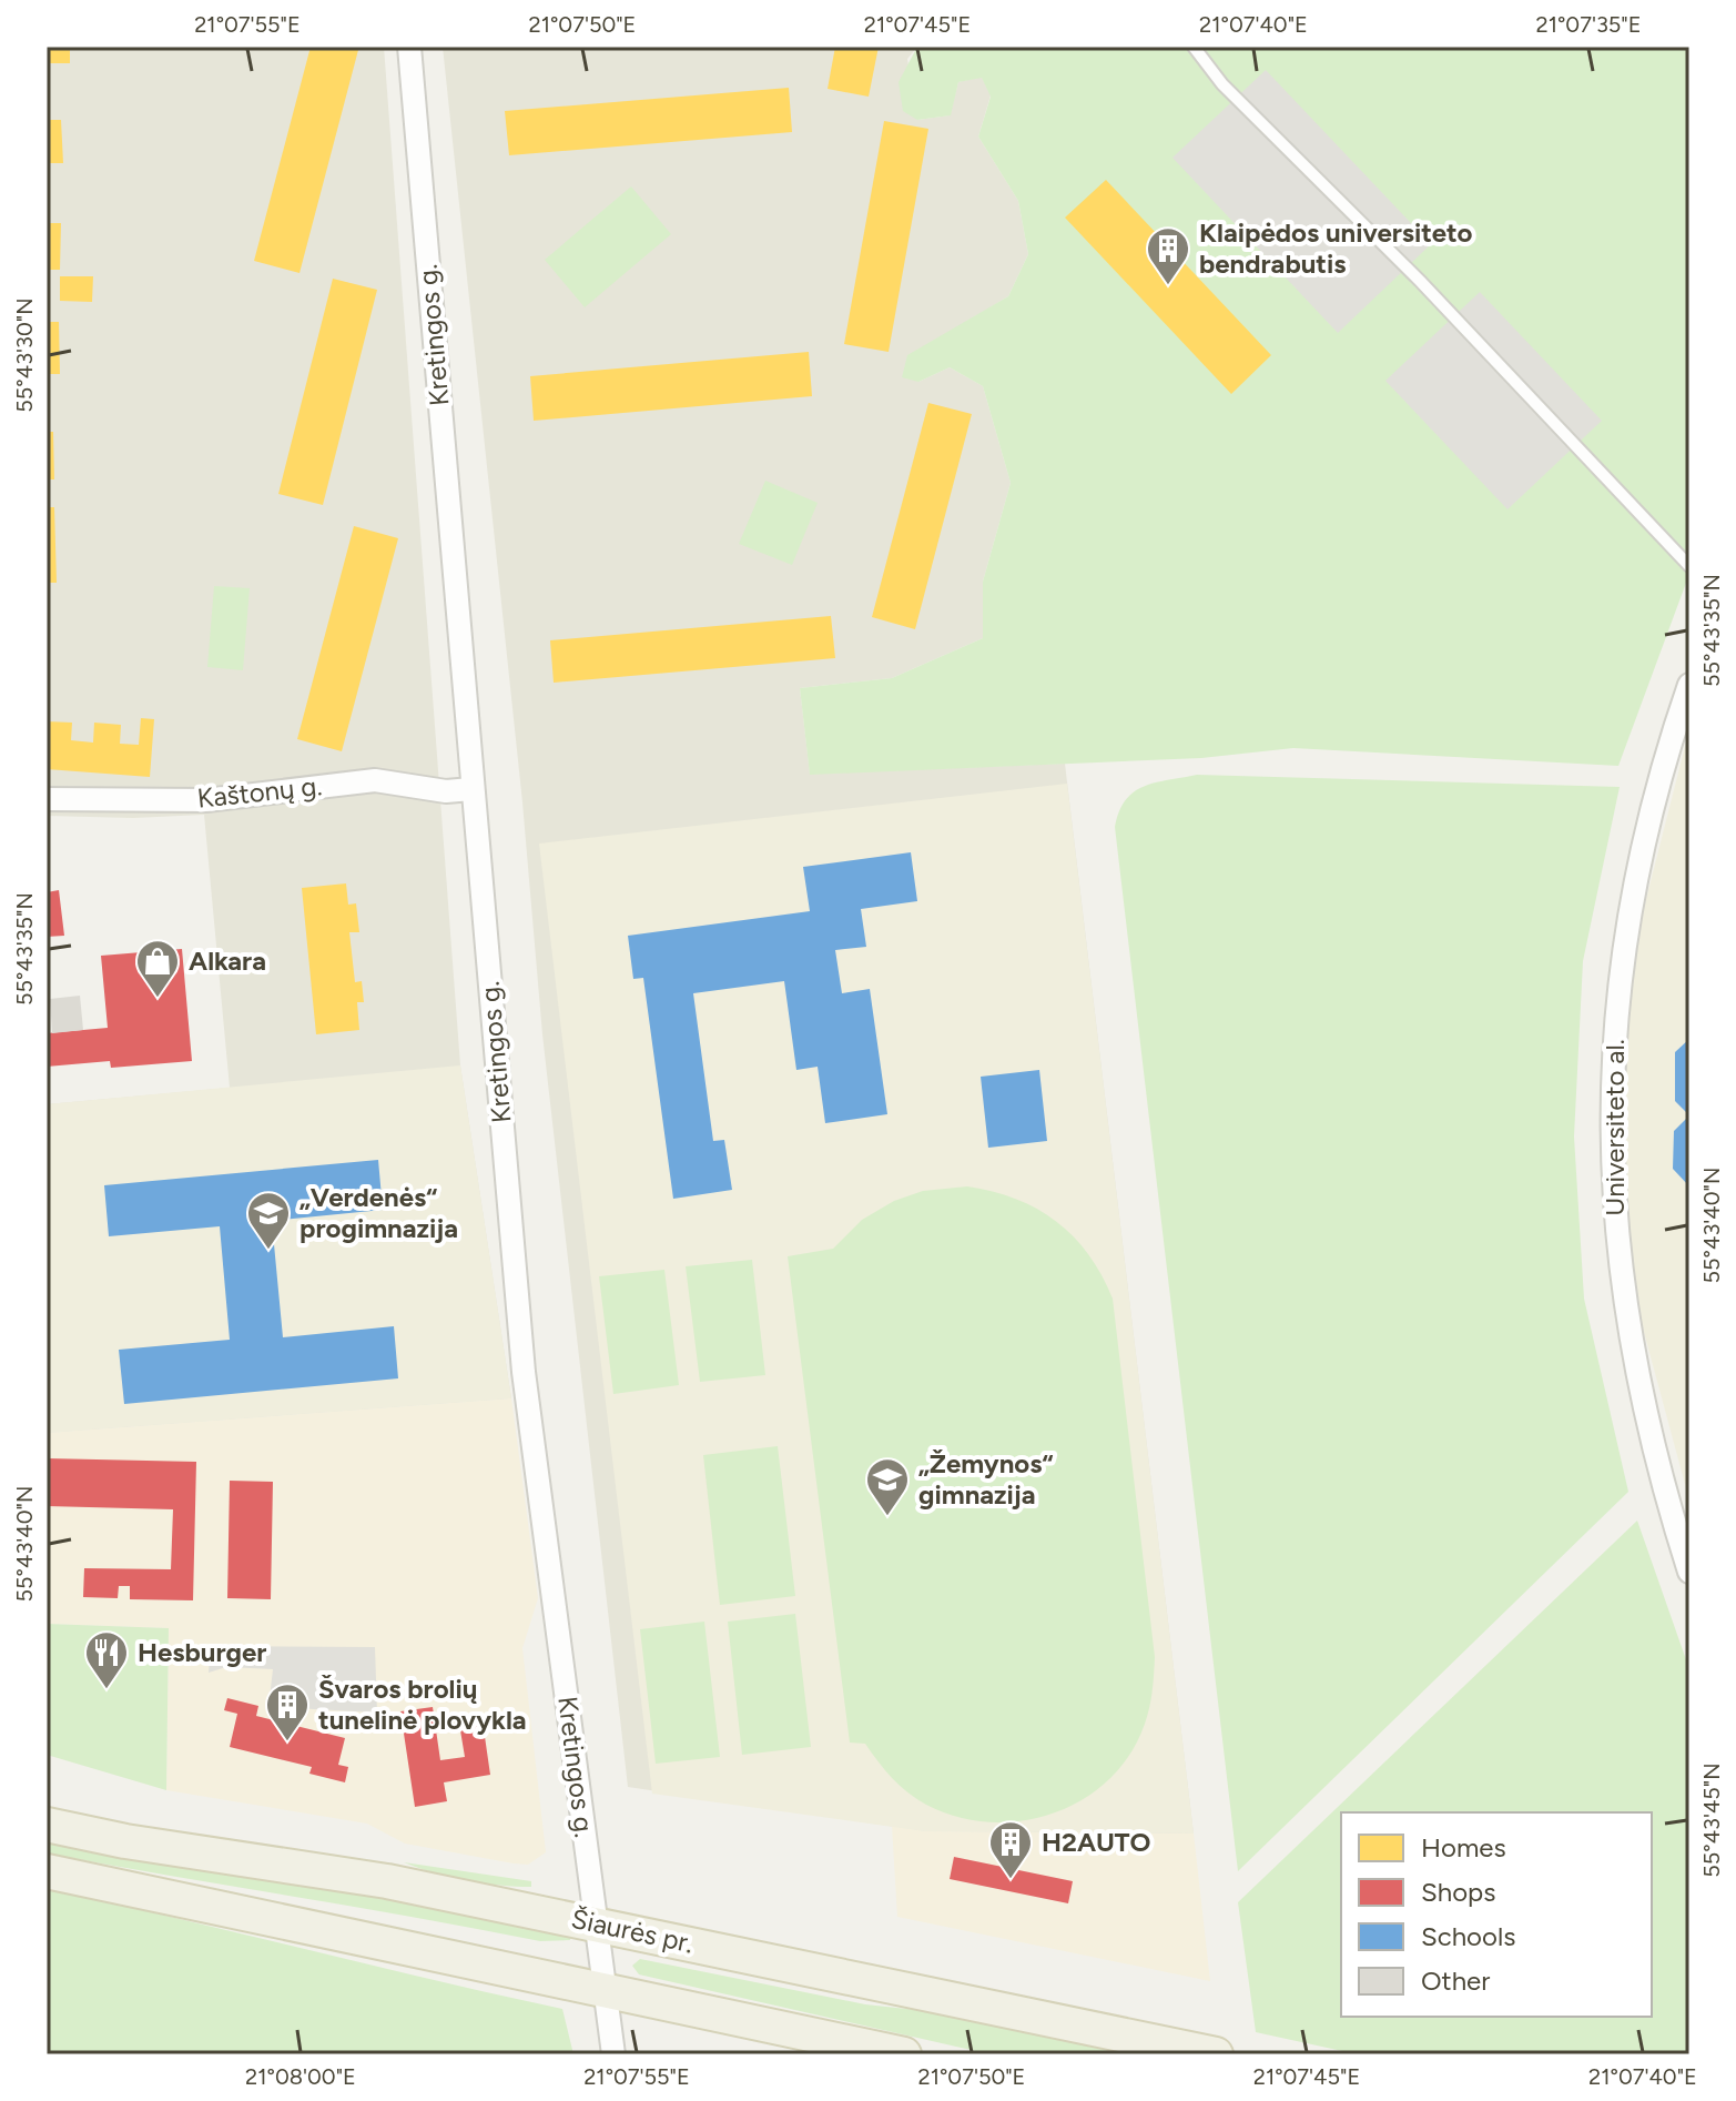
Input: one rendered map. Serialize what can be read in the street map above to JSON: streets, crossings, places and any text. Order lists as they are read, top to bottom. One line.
{"streets":{"main road":["Šiaurės pr."],"street":["Kretingos g.","Kaštonų g.","Universiteto al."]},"crossings":[["Kretingos g.","Kaštonų g."],["Kretingos g.","Šiaurės pr."]],"places":{"building":["Klaipėdos universiteto bendrabutis","Švaros brolių tunelinė plovykla","H2AUTO"],"shop":["Alkara"],"school or university":["„Verdenės“ progimnazija","„Žemynos“ gimnazija"],"restaurant":["Hesburger"]},"legend":["Homes","Shops","Schools","Other"],"coordinates":["21°07'55\"E","21°07'50\"E","21°07'45\"E","21°07'40\"E","21°07'35\"E","55°43'30\"N","55°43'35\"N","55°43'40\"N","55°43'45\"N","21°08'00\"E"]}
